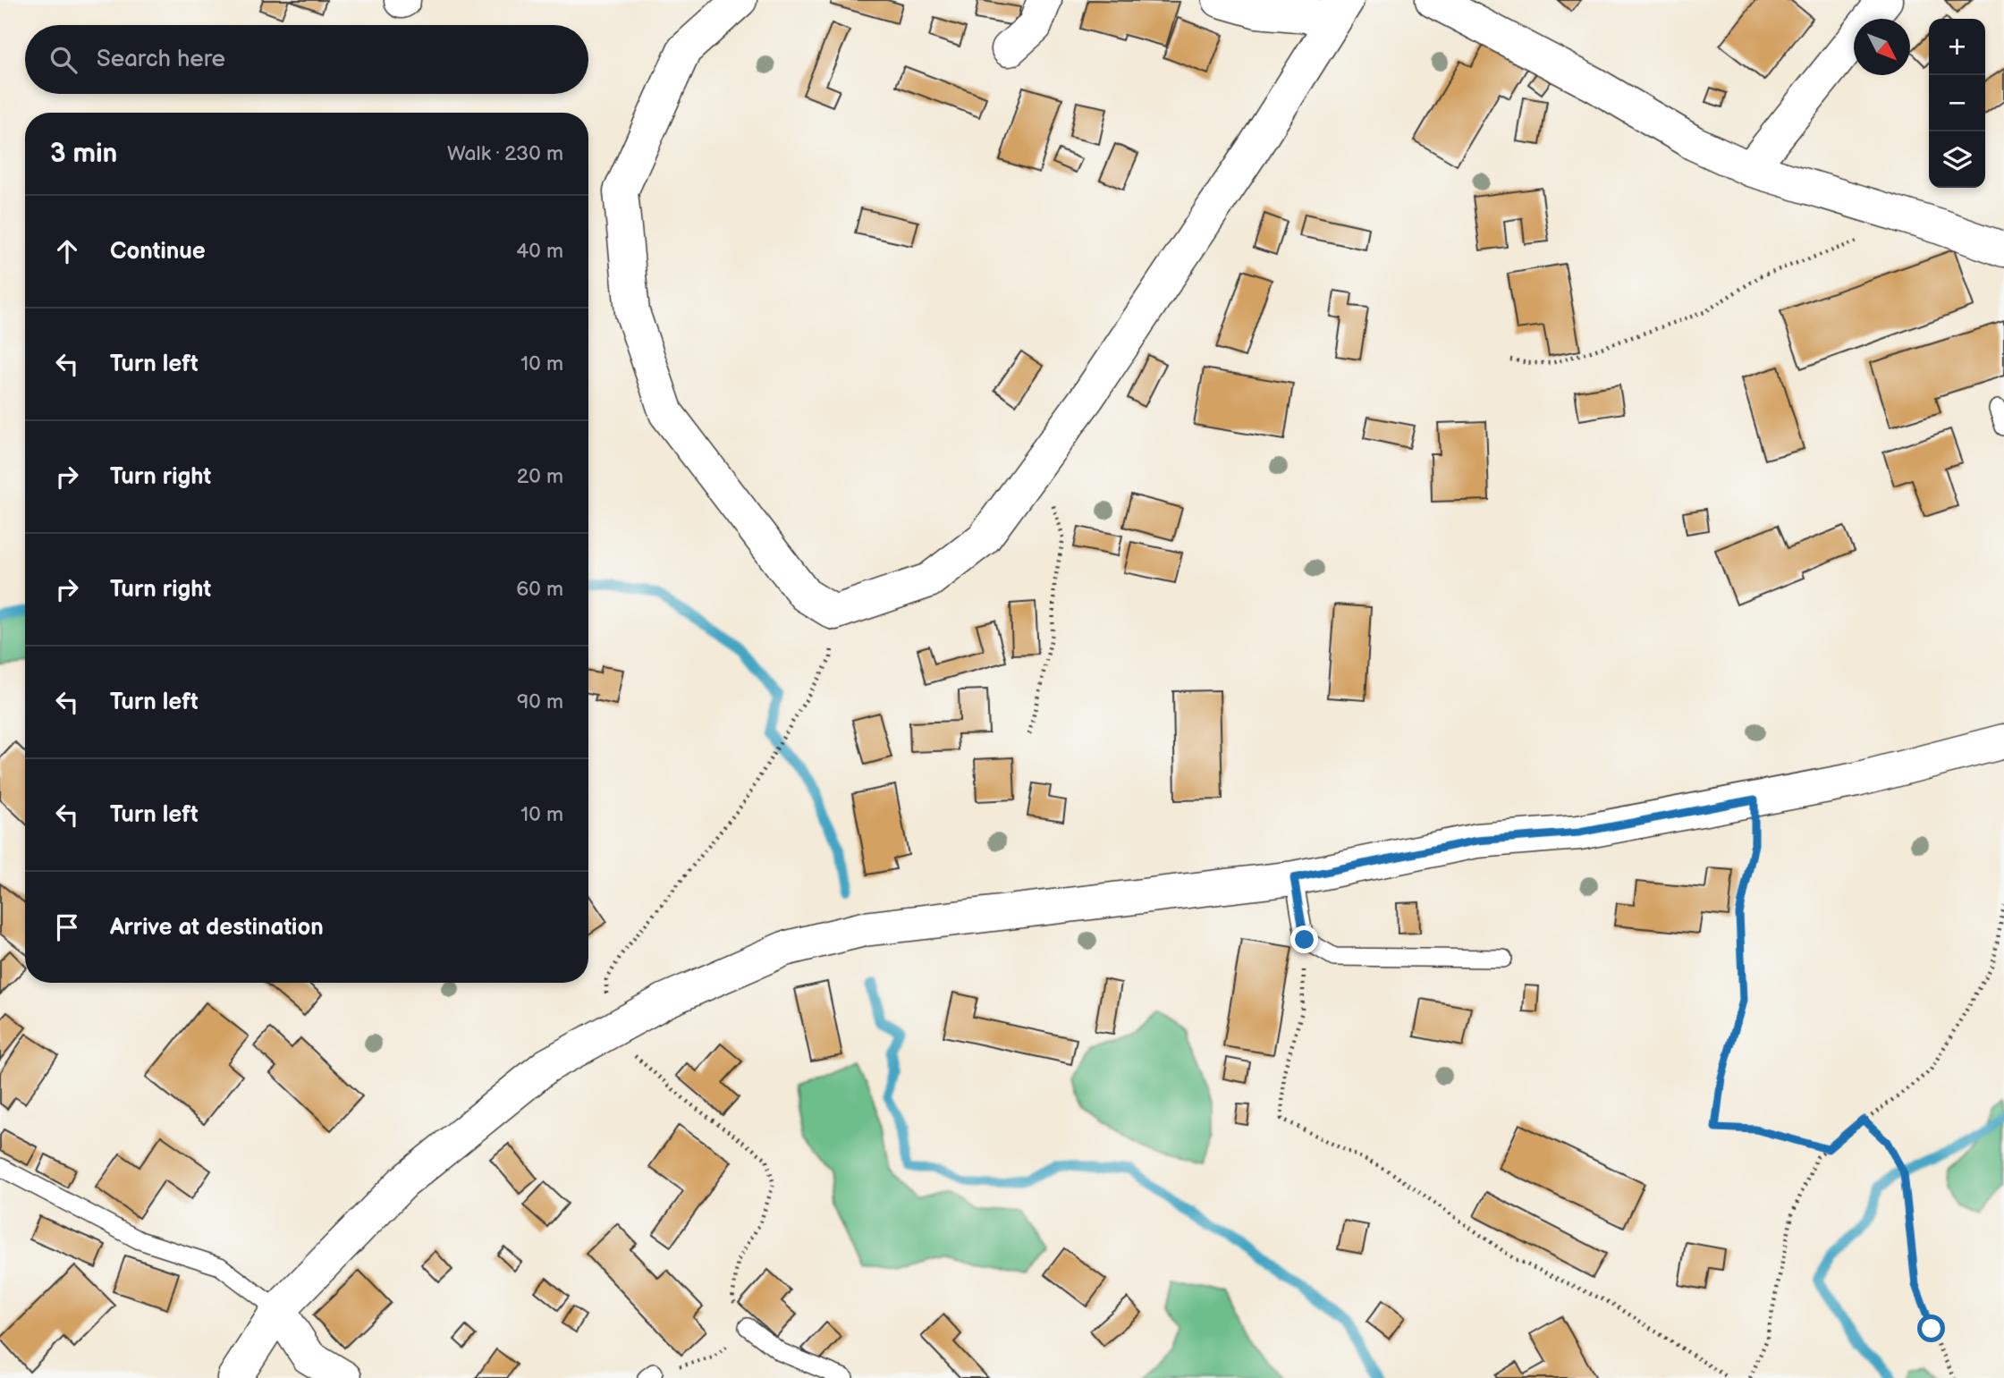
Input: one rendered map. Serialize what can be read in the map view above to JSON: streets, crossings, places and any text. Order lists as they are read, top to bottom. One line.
{"north":"bottom right","page":{"map_buttons":["+","−"],"search":"Search here","heading":["3 min","Walk · 230 m"],"list":[["Continue","40 m"],["Turn left","10 m"],["Turn right","20 m"],["Turn right","60 m"],["Turn left","90 m"],["Turn left","10 m"],"Arrive at destination"]}}
